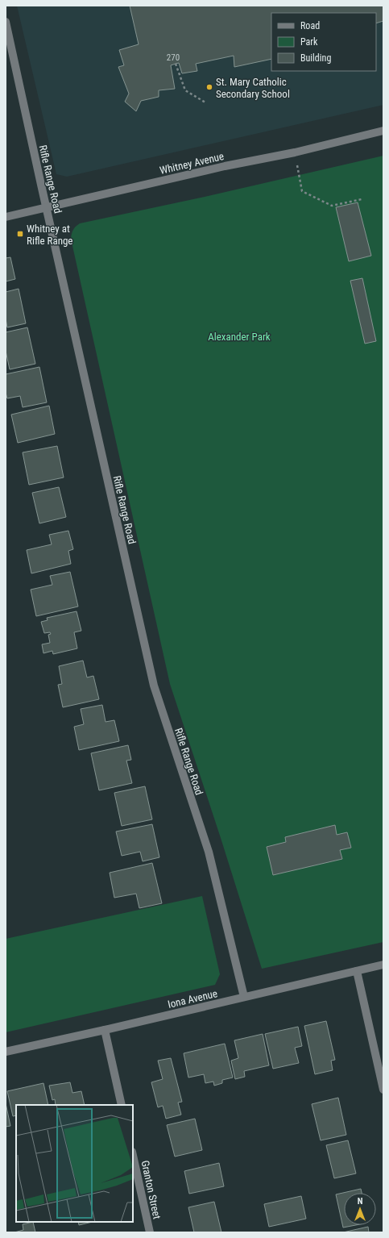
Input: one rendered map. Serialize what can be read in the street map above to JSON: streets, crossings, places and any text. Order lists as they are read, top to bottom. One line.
{"streets":{"street":["Whitney Avenue","Rifle Range Road","Iona Avenue","Granton Street"]},"crossings":[["Whitney Avenue","Rifle Range Road"],["Rifle Range Road","Iona Avenue"]],"parks":["Alexander Park"],"places":{"other":["St. Mary Catholic Secondary School"],"transit":["Whitney at Rifle Range"]},"house_numbers":["270"],"legend":["Road","Park","Building"],"north":"top"}
